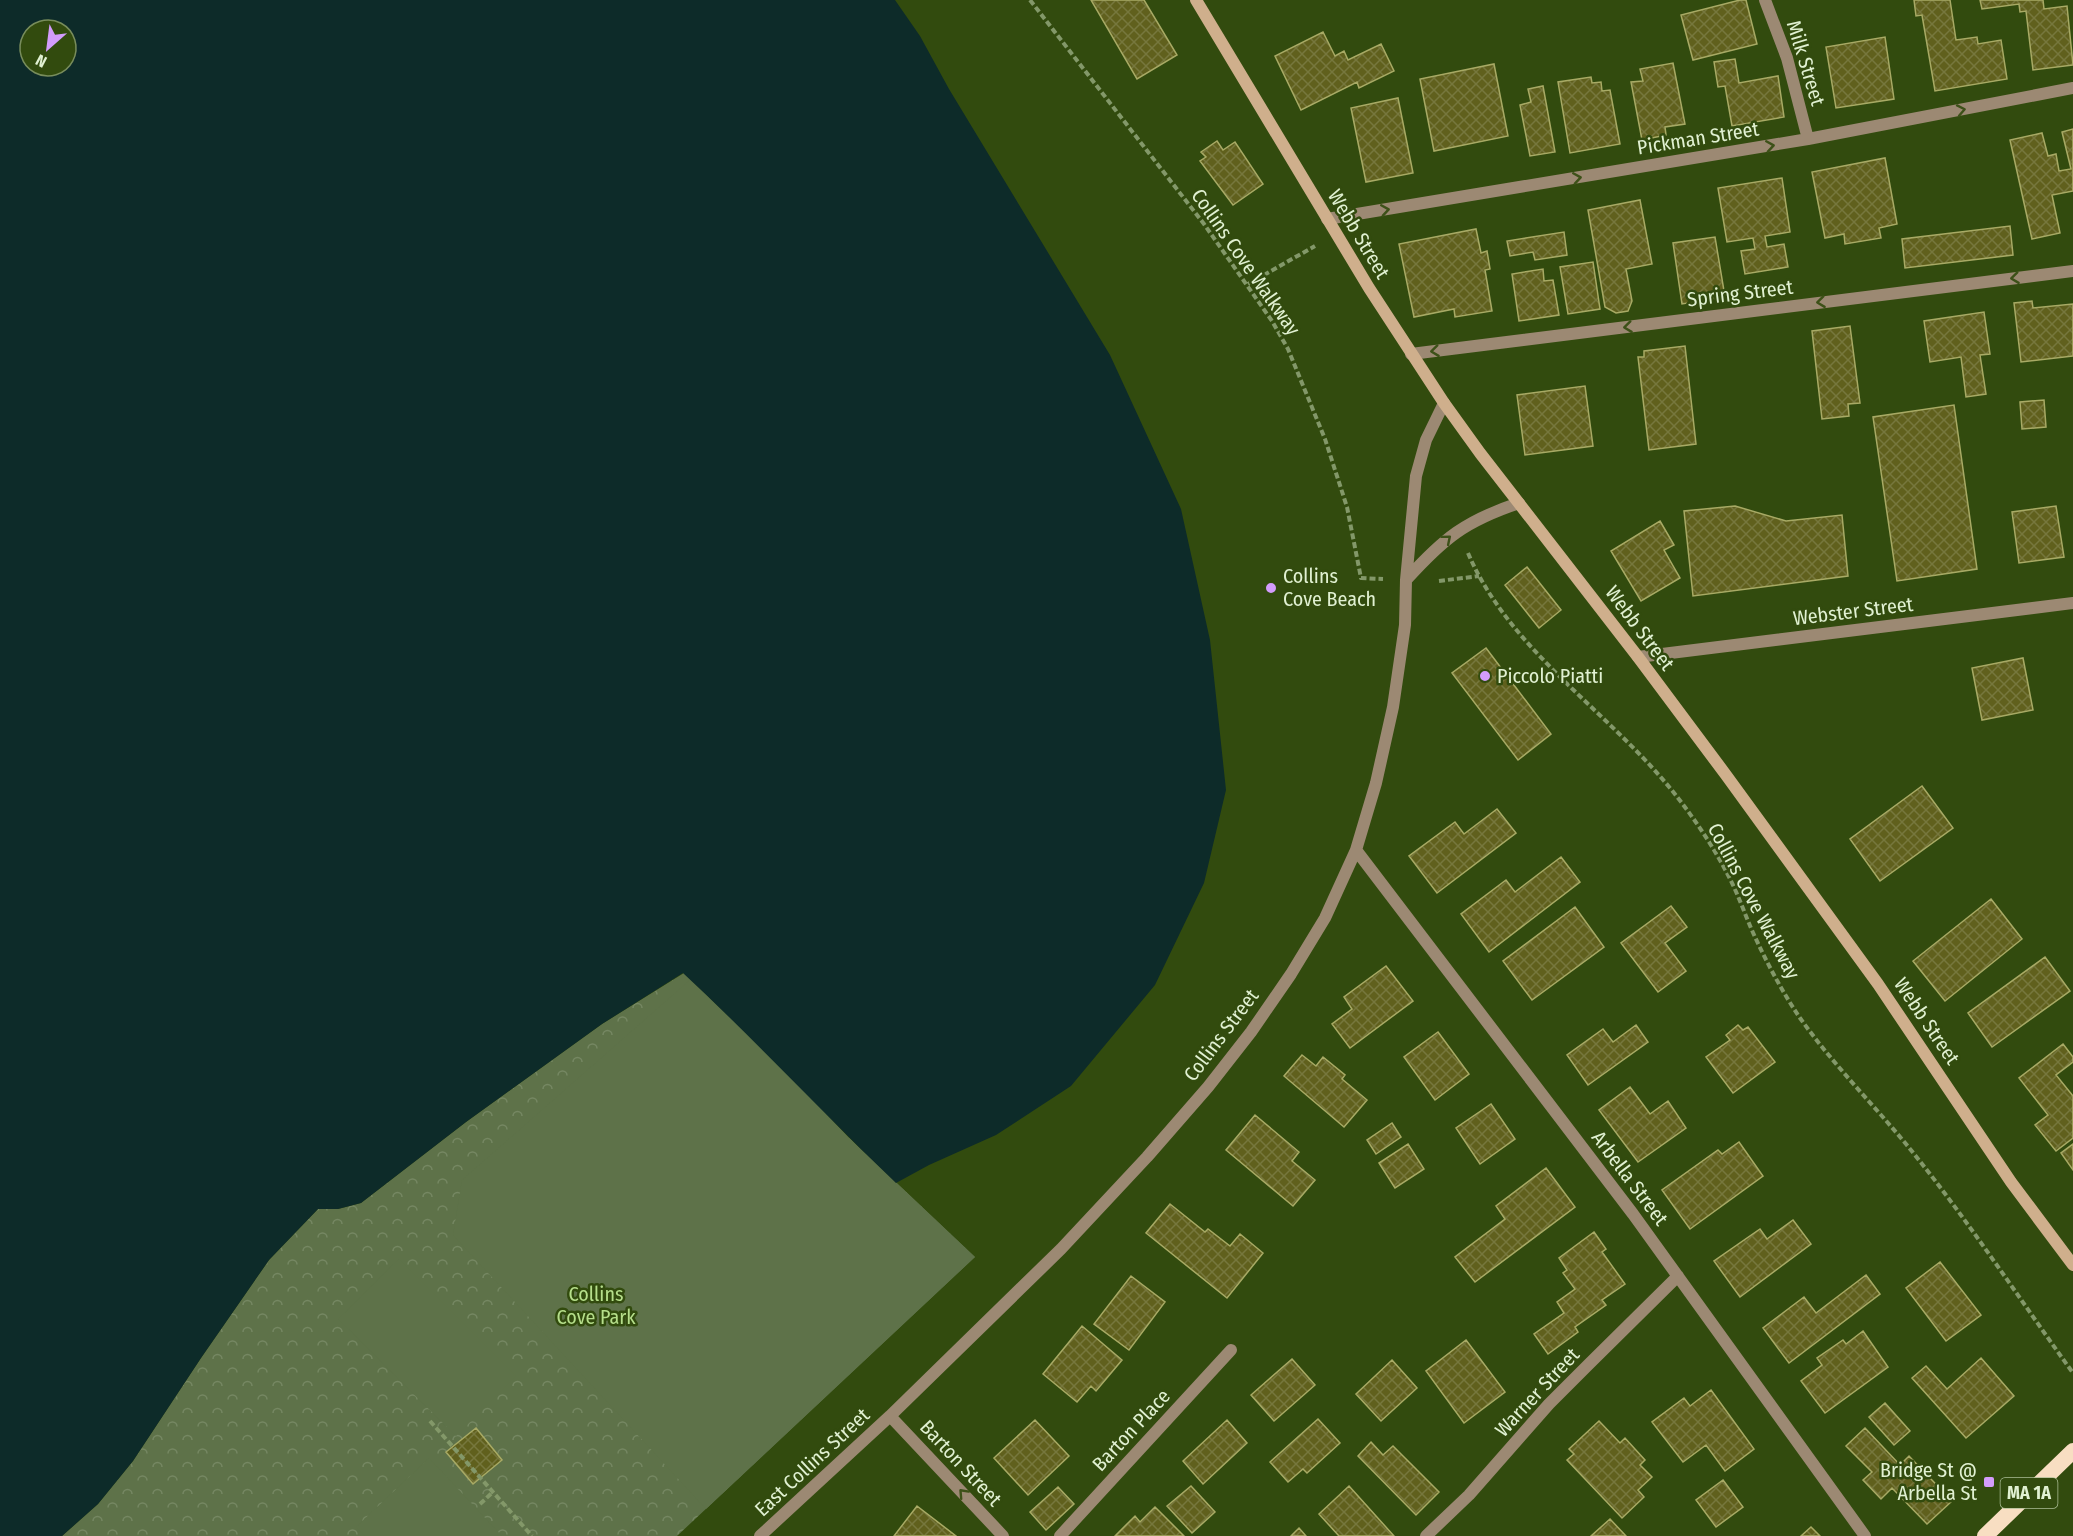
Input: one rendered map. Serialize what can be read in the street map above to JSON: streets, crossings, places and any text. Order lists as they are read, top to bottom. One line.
{"streets":{"highway":["MA 1A"],"main road":["Webb Street"],"street":["Milk Street","Pickman Street","Spring Street","Webster Street","Collins Street","Arbella Street","Warner Street","Barton Place","East Collins Street","Barton Street"],"path":["Collins Cove Walkway"]},"crossings":[["Milk Street","Pickman Street"],["Pickman Street","Webb Street"],["Webb Street","Spring Street"],["Webb Street","Webster Street"],["Webb Street","Collins Street"],["Collins Cove Walkway","Collins Street"],["Collins Street","Arbella Street"],["Collins Street","East Collins Street"],["Collins Street","Barton Street"],["Arbella Street","Warner Street"],["East Collins Street","Barton Street"]],"one_way":["Pickman Street","Spring Street","Barton Street"],"parks":["Collins Cove Park"],"places":{"other":["Collins Cove Beach","Piccolo Piatti"],"transit":["Bridge St @ Arbella St"]},"north":"bottom left"}
